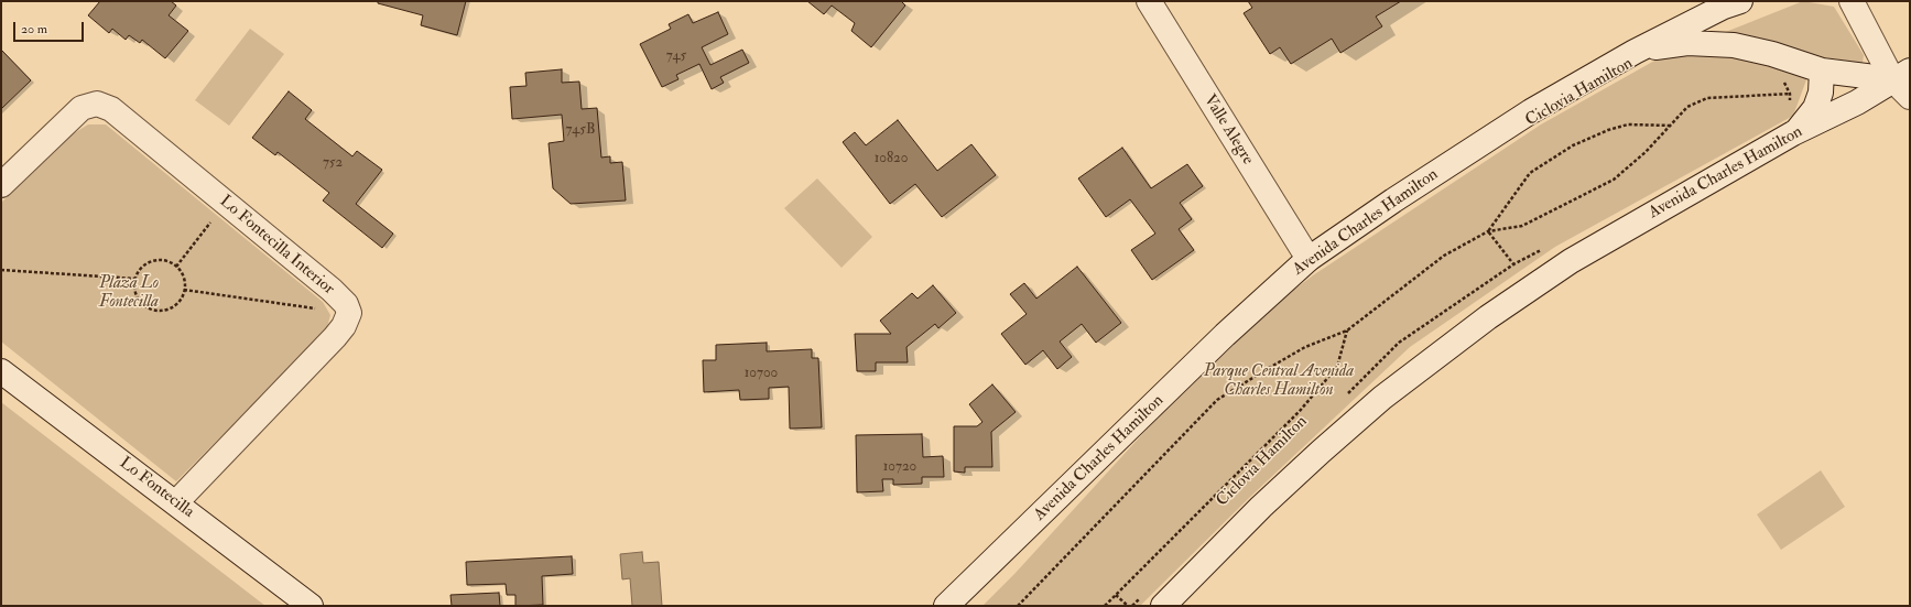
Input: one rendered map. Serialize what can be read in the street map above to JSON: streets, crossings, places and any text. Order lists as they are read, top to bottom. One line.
{"streets":{"main road":["Valle Alegre","Avenida Charles Hamilton","Lo Fontecilla Interior","Lo Fontecilla"]},"crossings":[["Valle Alegre","Avenida Charles Hamilton"]],"parks":["Plaza Lo Fontecilla","Parque Central Avenida Charles Hamilton"],"house_numbers":["745","745B","10820","752","10700","10720"],"scale_bar":"20 m"}
